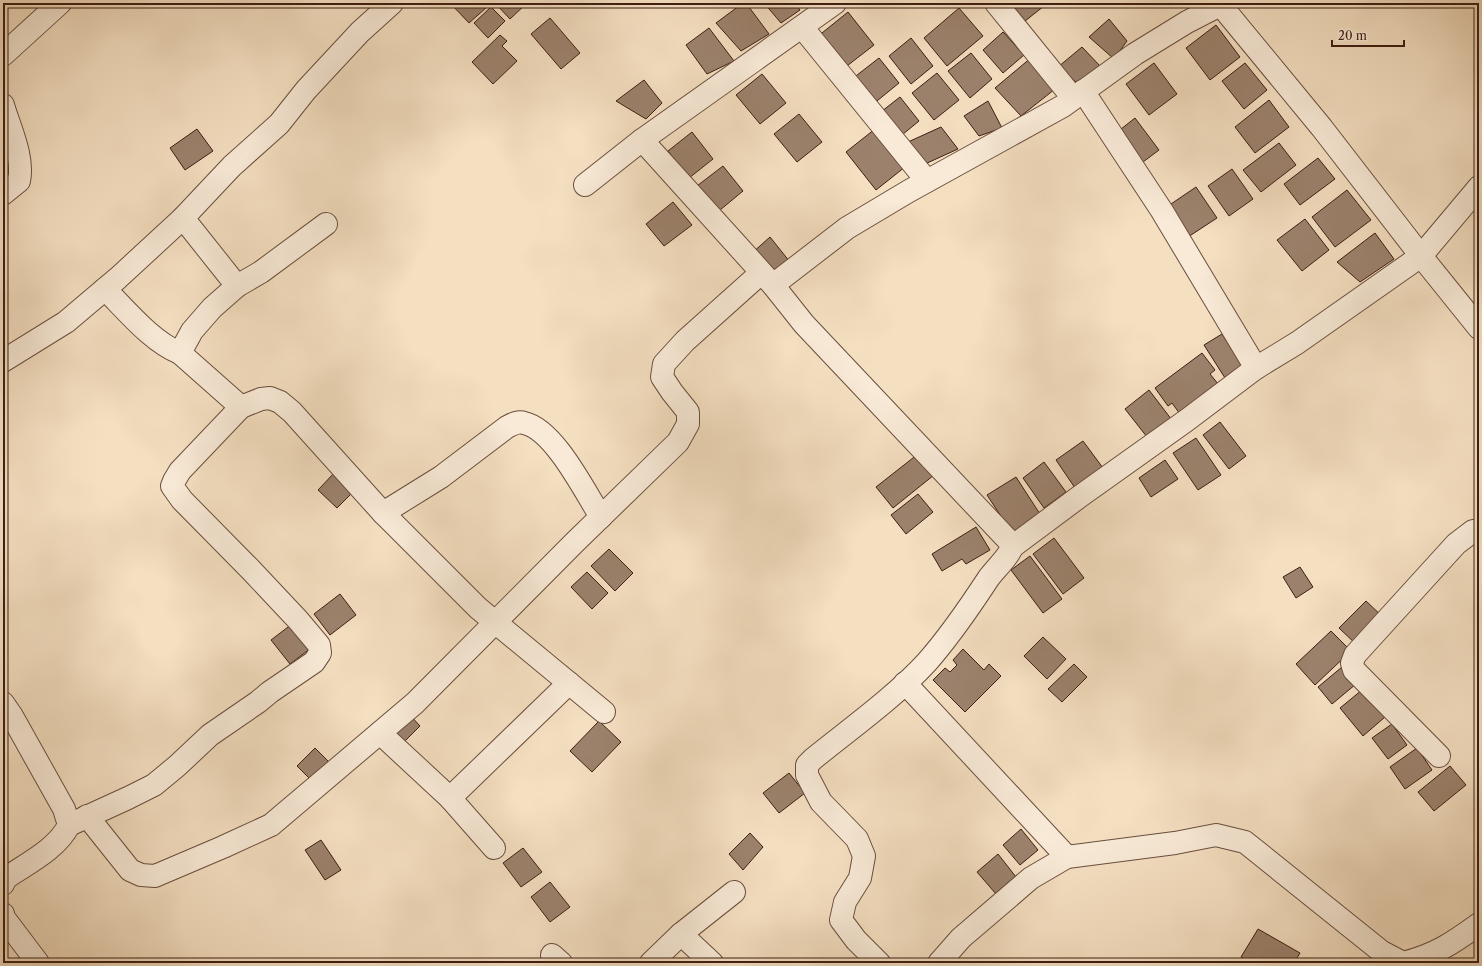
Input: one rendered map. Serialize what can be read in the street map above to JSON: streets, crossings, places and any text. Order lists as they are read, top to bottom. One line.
{"scale_bar":"20 m"}
